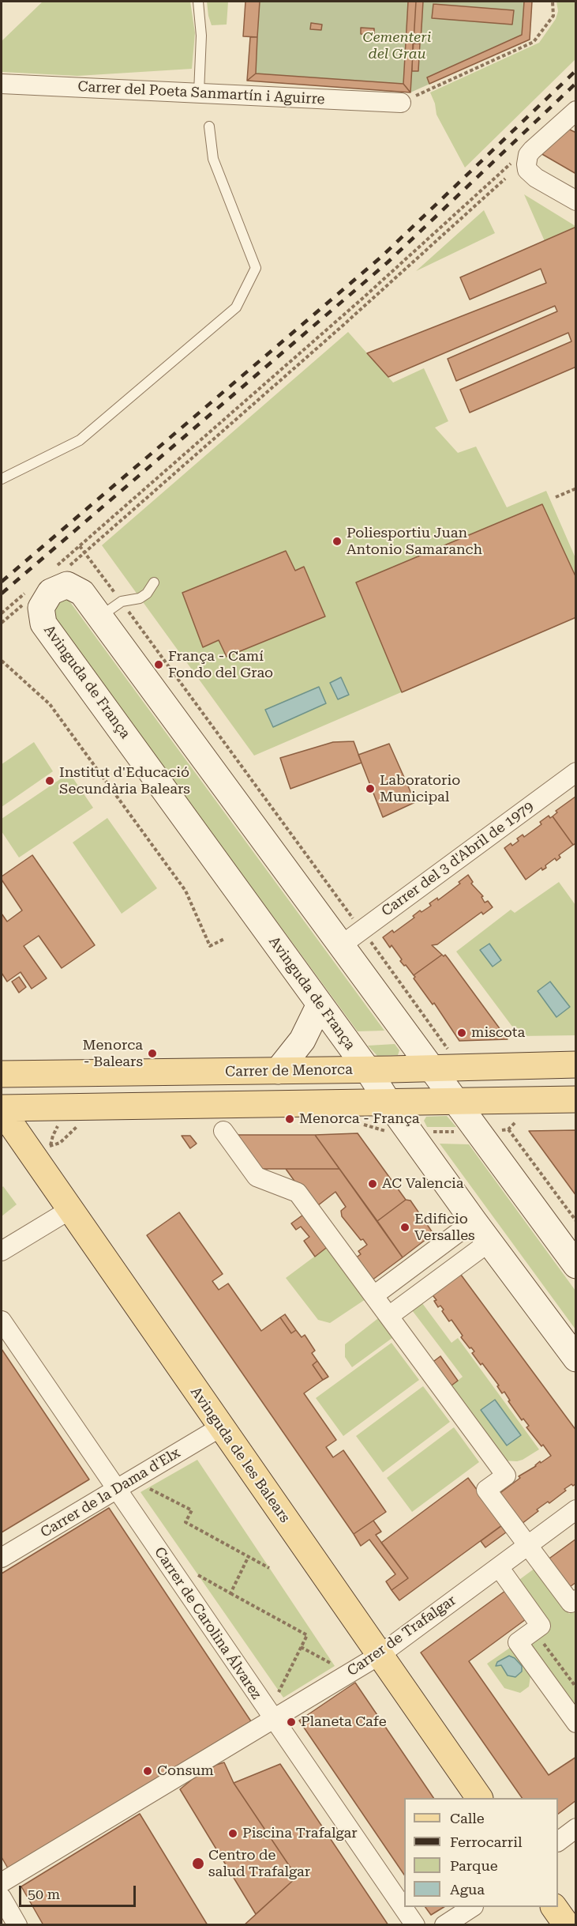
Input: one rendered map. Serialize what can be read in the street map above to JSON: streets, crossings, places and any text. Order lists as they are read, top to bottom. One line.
{"streets":{"main road":["Carrer de Menorca","Avinguda de les Balears"],"street":["Carrer del Poeta Sanmartín i Aguirre","Avinguda de França","Carrer del 3 d'Abril de 1979","Carrer de la Dama d'Elx","Carrer de Carolina Álvarez","Carrer de Trafalgar"]},"crossings":[["Avinguda de França","Carrer del 3 d'Abril de 1979"],["Avinguda de França","Carrer de Menorca"],["Avinguda de les Balears","Carrer de la Dama d'Elx"],["Avinguda de les Balears","Carrer de Trafalgar"],["Carrer de la Dama d'Elx","Carrer de Carolina Álvarez"],["Carrer de Carolina Álvarez","Carrer de Trafalgar"]],"parks":["Cementeri del Grau"],"places":["Poliesportiu Juan Antonio Samaranch","França - Camí Fondo del Grao","Institut d'Educació Secundària Balears","Laboratorio Municipal","miscota","Menorca - Balears","Menorca - França","AC Valencia","Edificio Versalles","Planeta Cafe","Consum","Piscina Trafalgar","Centro de salud Trafalgar"],"legend":["Calle","Ferrocarril","Parque","Agua"],"scale_bar":"50 m"}
